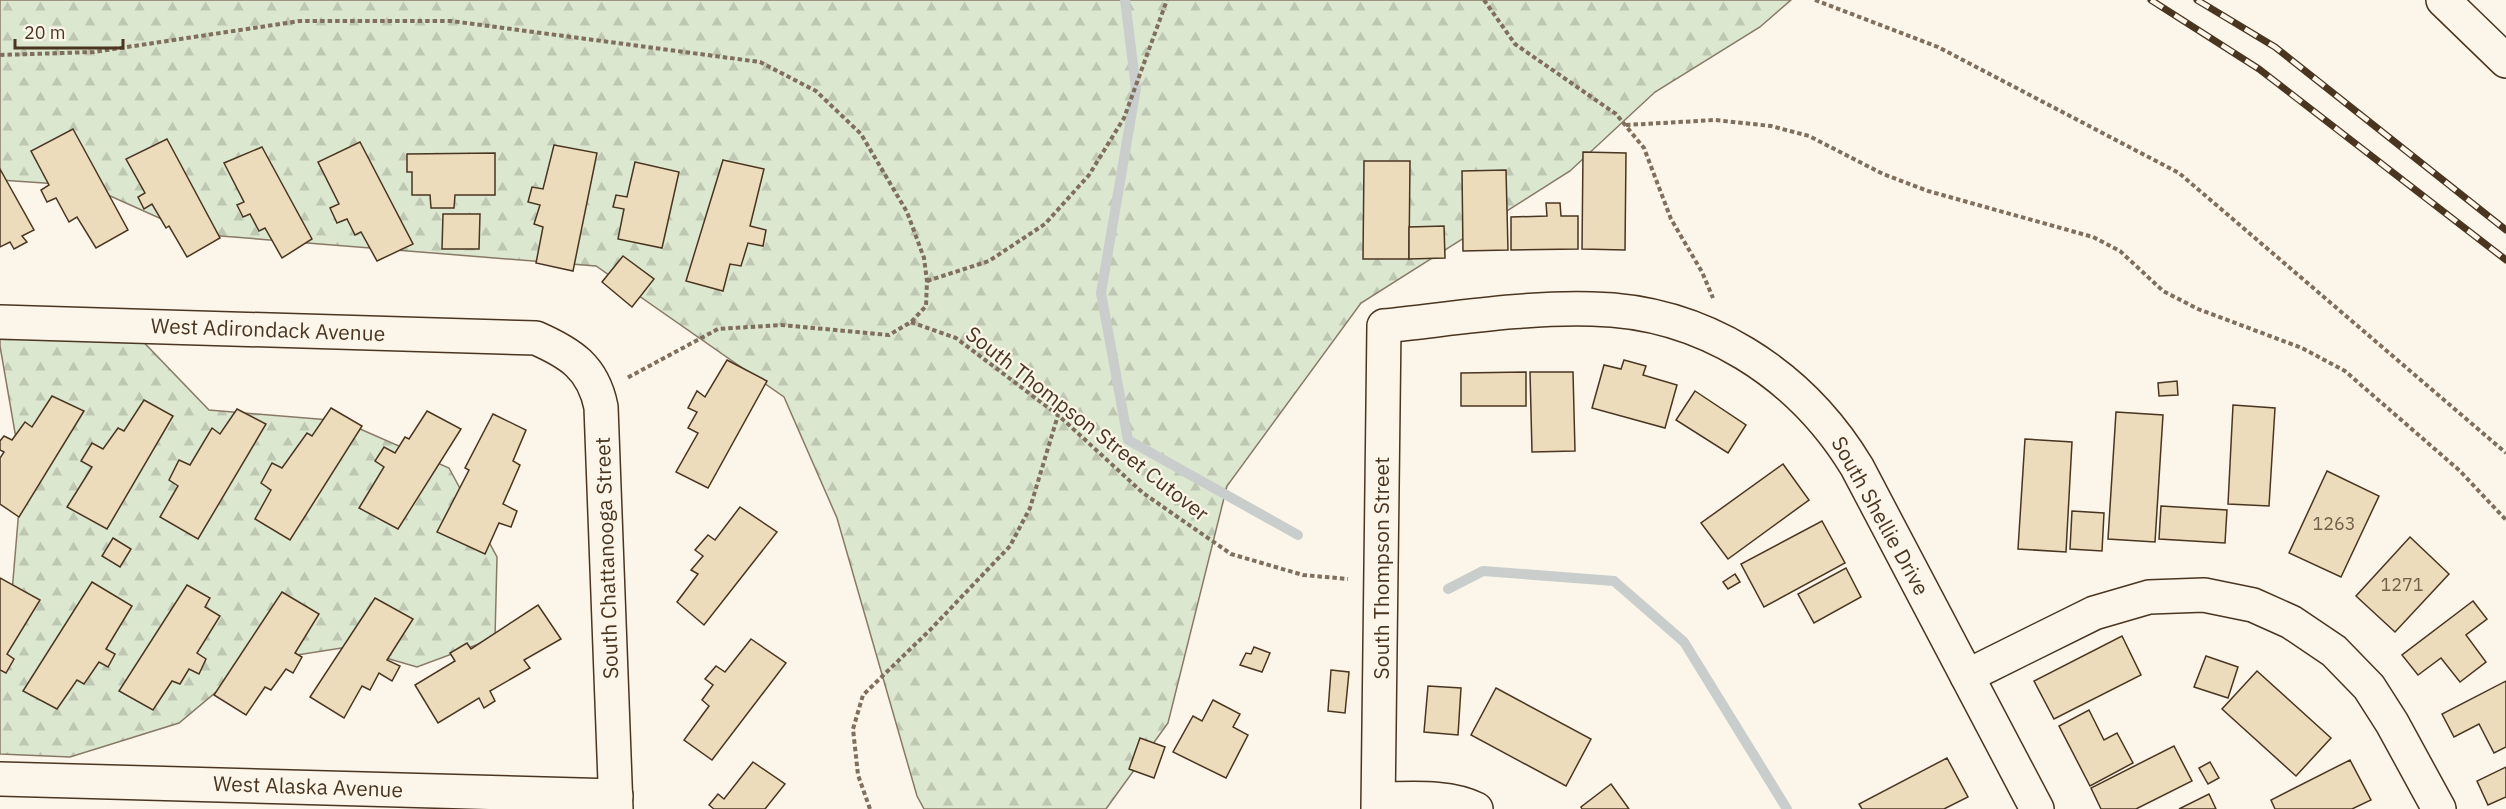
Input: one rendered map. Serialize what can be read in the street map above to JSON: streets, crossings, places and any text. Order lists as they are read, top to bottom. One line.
{"streets":{"street":["West Adirondack Avenue","South Shellie Drive","South Chattanooga Street","South Thompson Street","West Alaska Avenue"],"path":["South Thompson Street Cutover"]},"crossings":[["West Adirondack Avenue","South Chattanooga Street"],["South Thompson Street Cutover","South Thompson Street"],["South Shellie Drive","South Thompson Street"],["South Chattanooga Street","West Alaska Avenue"]],"house_numbers":["1263","1271"],"scale_bar":"20 m"}
